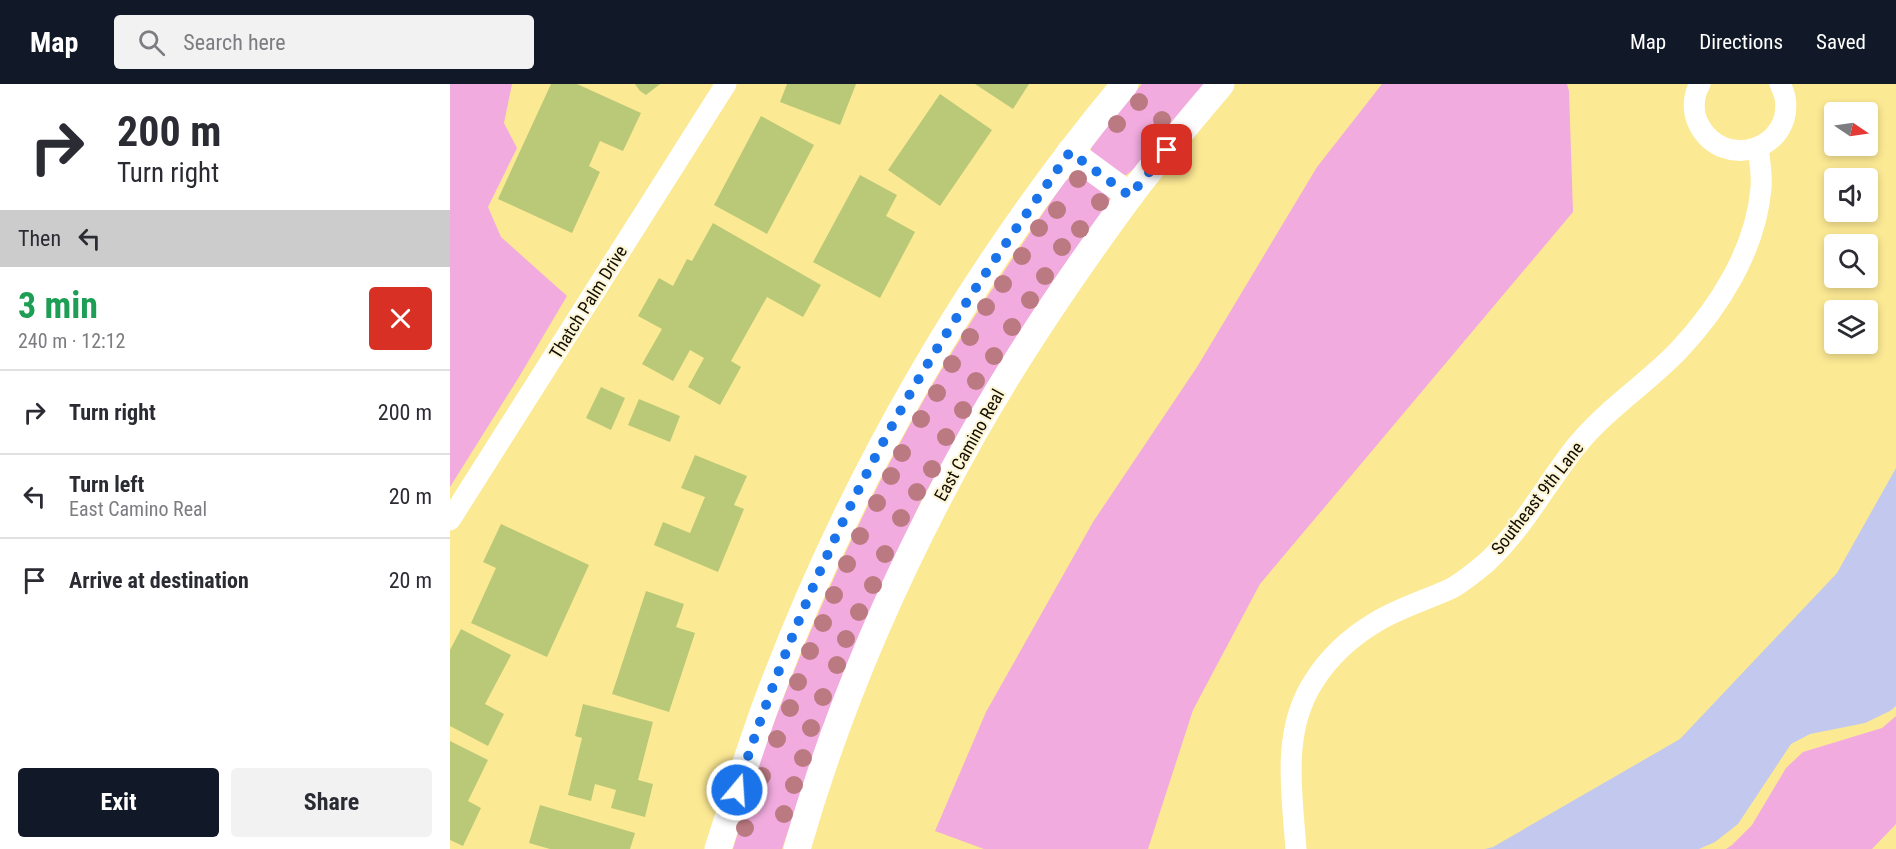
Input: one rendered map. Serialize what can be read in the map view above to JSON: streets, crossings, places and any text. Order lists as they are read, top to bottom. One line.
{"streets":{"street":["Thatch Palm Drive","East Camino Real","Southeast 9th Lane"]},"north":"right","page":{"header":"Map","search":"Search here","nav":["Map","Directions","Saved"],"turn":["200 m","Turn right"],"then":"Then","heading":["3 min","240 m · 12:12"],"list":[{"name":"Turn right","value":"200 m"},{"name":"Turn left","note":"East Camino Real","value":"20 m"},{"name":"Arrive at destination","value":"20 m"}],"buttons":["Exit","Share"]}}
